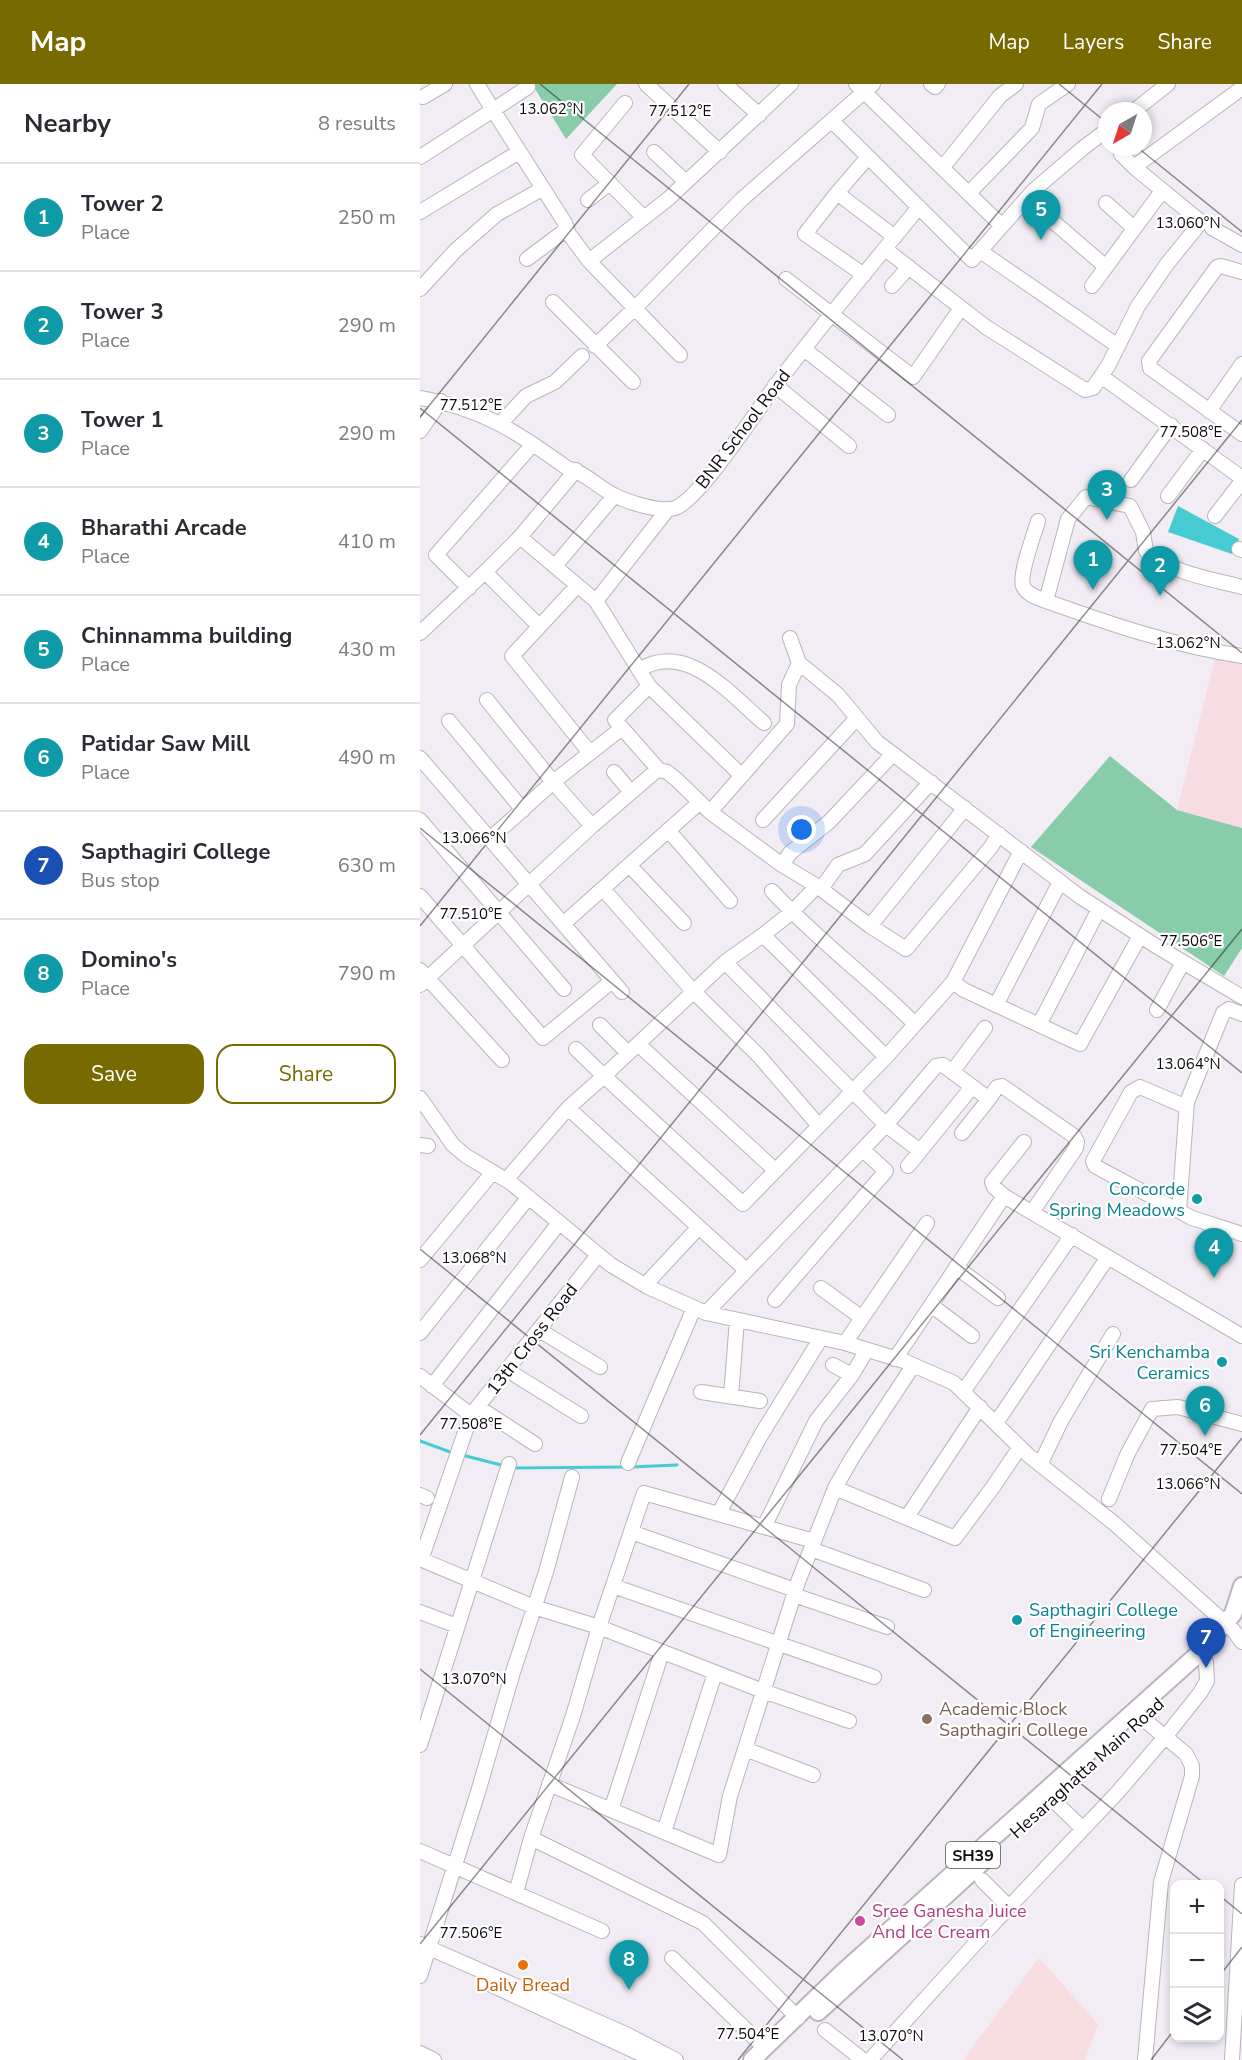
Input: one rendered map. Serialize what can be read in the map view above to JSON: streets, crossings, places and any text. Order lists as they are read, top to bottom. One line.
{"streets":{"main road":["Hesaraghatta Main Road","SH39"],"street":["BNR School Road","13th Cross Road"]},"places":["Concorde Spring Meadows","Sri Kenchamba Ceramics","Sapthagiri College of Engineering","Academic Block Sapthagiri College","Sree Ganesha Juice And Ice Cream","Daily Bread"],"north":"bottom left","page":{"header":"Map","nav":["Map","Layers","Share"],"heading":["Nearby","8 results"],"list":[{"mark":"1","name":"Tower 2","note":"Place","value":"250 m"},{"mark":"2","name":"Tower 3","note":"Place","value":"290 m"},{"mark":"3","name":"Tower 1","note":"Place","value":"290 m"},{"mark":"4","name":"Bharathi Arcade","note":"Place","value":"410 m"},{"mark":"5","name":"Chinnamma building","note":"Place","value":"430 m"},{"mark":"6","name":"Patidar Saw Mill","note":"Place","value":"490 m"},{"mark":"7","name":"Sapthagiri College","note":"Bus stop","value":"630 m"},{"mark":"8","name":"Domino's","note":"Place","value":"790 m"}],"pins":["5","3","1","2","4","6","7","8"],"buttons":["Save","Share"],"map_buttons":["+","−"]},"coordinates":["13.062°N","77.512°E","13.060°N","77.508°E","13.066°N","77.510°E","77.506°E","13.064°N","13.068°N","77.504°E","13.070°N"]}
